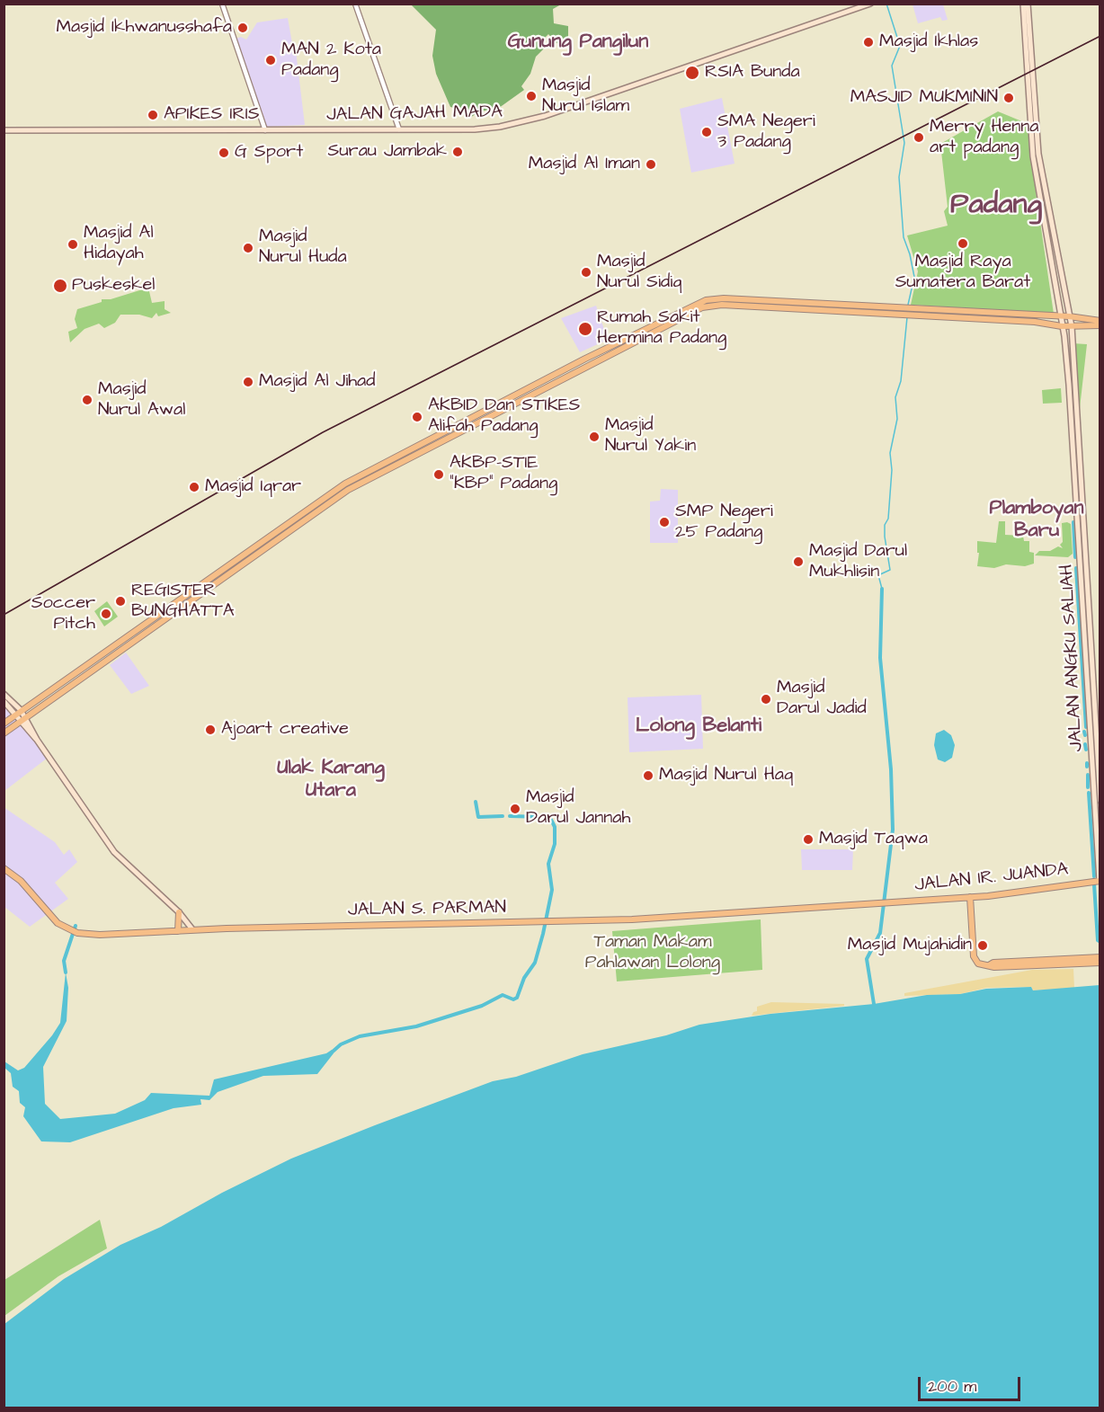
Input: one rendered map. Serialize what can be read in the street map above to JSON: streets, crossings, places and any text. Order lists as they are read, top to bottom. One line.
{"streets":{"main road":["JALAN GAJAH MADA","JALAN ANGKU SALIAH","JALAN IR. JUANDA","JALAN S. PARMAN"]},"crossings":[["JALAN ANGKU SALIAH","JALAN IR. JUANDA"],["JALAN IR. JUANDA","JALAN S. PARMAN"]],"districts":["Gunung Pangilun","Padang","Plamboyan Baru","Lolong Belanti","Ulak Karang Utara"],"parks":["Taman Makam Pahlawan Lolong"],"places":["Masjid Ikhwanusshafa","Masjid Ikhlas","MAN 2 Kota Padang","RSIA Bunda","Masjid Nurul Islam","MASJID MUKMININ","APIKES IRIS","SMA Negeri 3 Padang","Merry Henna art padang","Surau Jambak","G Sport","Masjid Al Iman","Masjid Raya Sumatera Barat","Masjid Al Hidayah","Masjid Nurul Huda","Masjid Nurul Sidiq","Puskeskel","Rumah Sakit Hermina Padang","Masjid Al Jihad","Masjid Nurul Awal","AKBID Dan STIKES Alifah Padang","Masjid Nurul Yakin","AKBP-STIE \"KBP\" Padang","Masjid Iqrar","SMP Negeri 25 Padang","Masjid Darul Mukhlisin","REGISTER BUNGHATTA","Soccer Pitch","Masjid Darul Jadid","Ajoart creative","Masjid Nurul Haq","Masjid Darul Jannah","Masjid Taqwa","Masjid Mujahidin"],"scale_bar":"200 m"}
